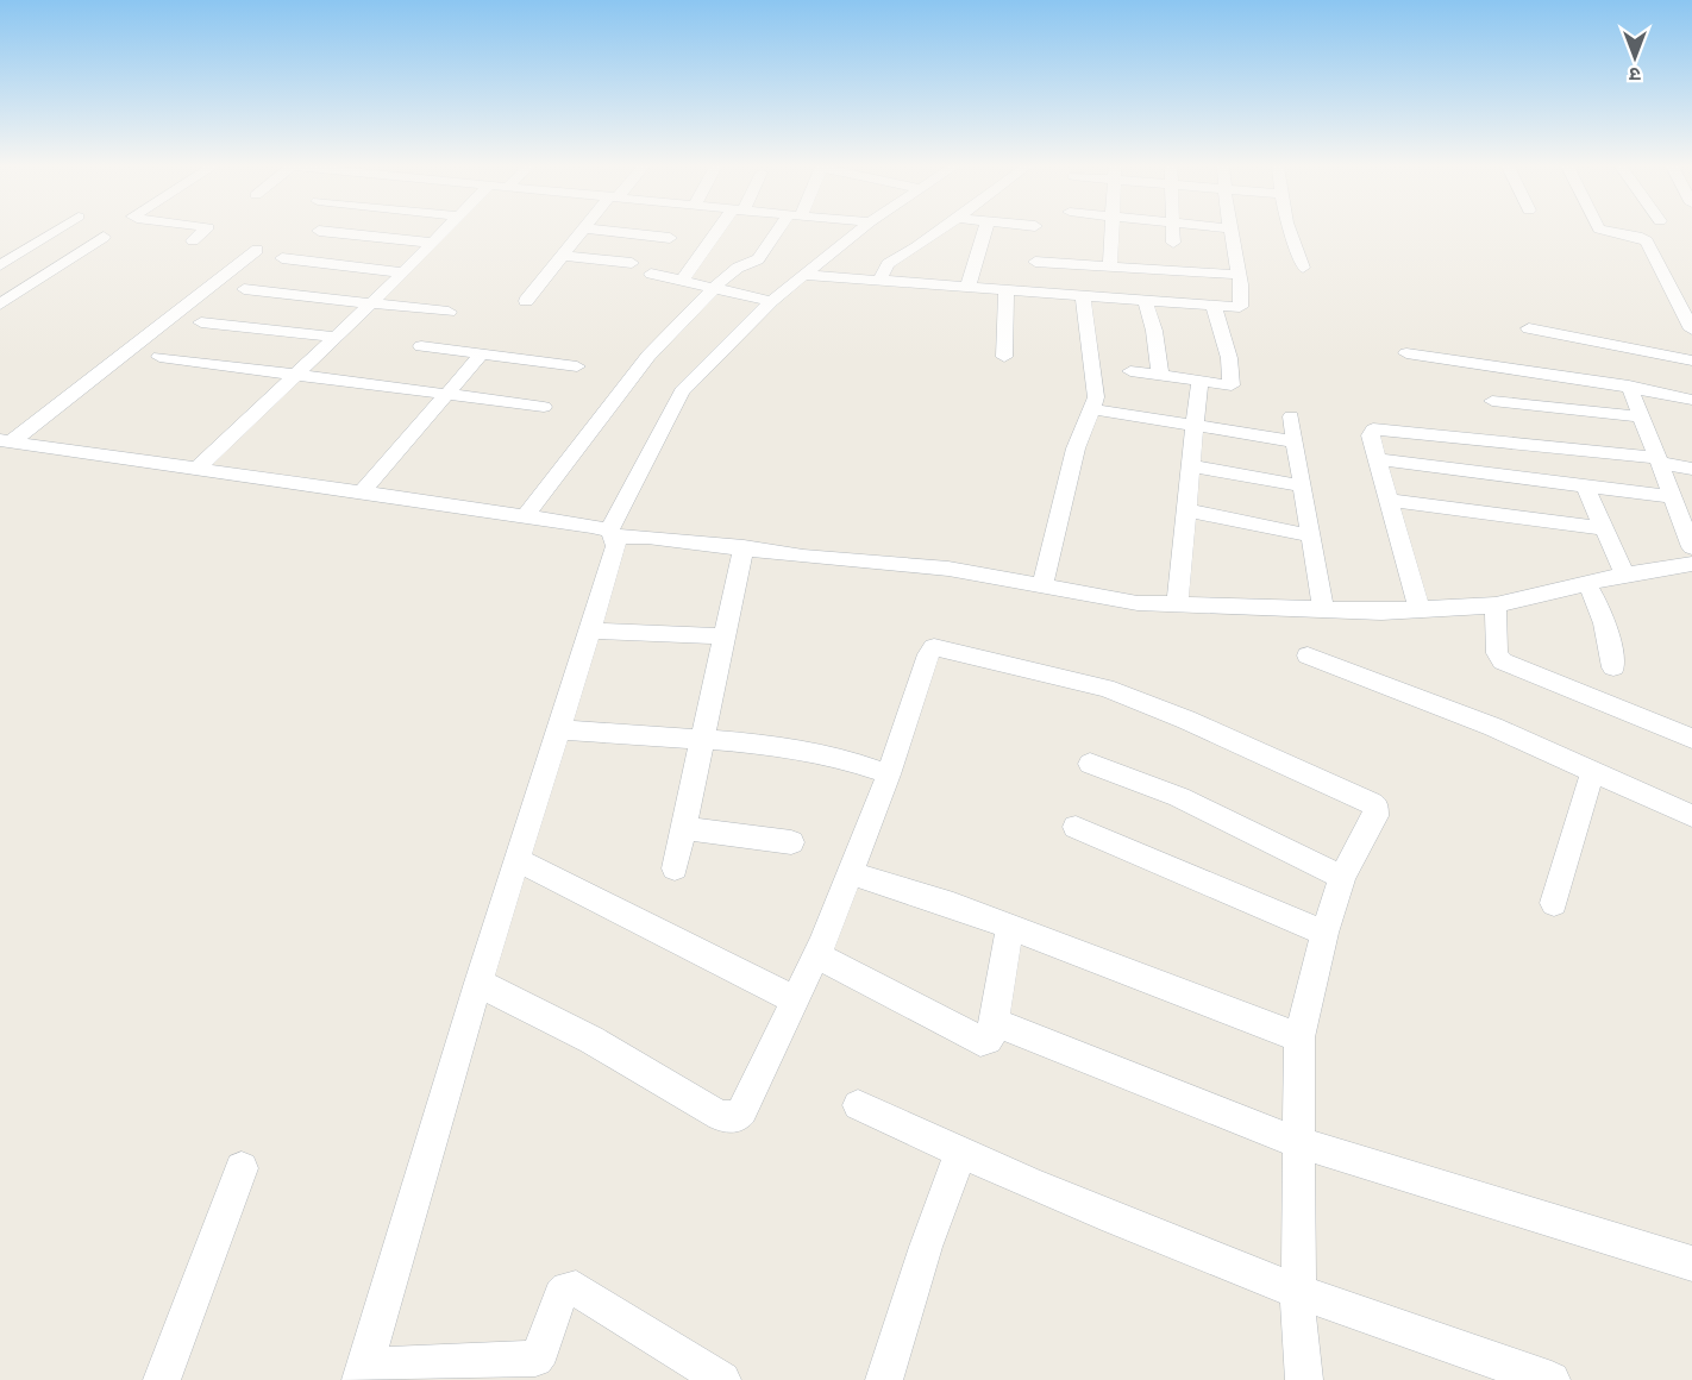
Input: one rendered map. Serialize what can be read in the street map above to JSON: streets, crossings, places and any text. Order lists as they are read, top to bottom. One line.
{"north":"bottom"}
